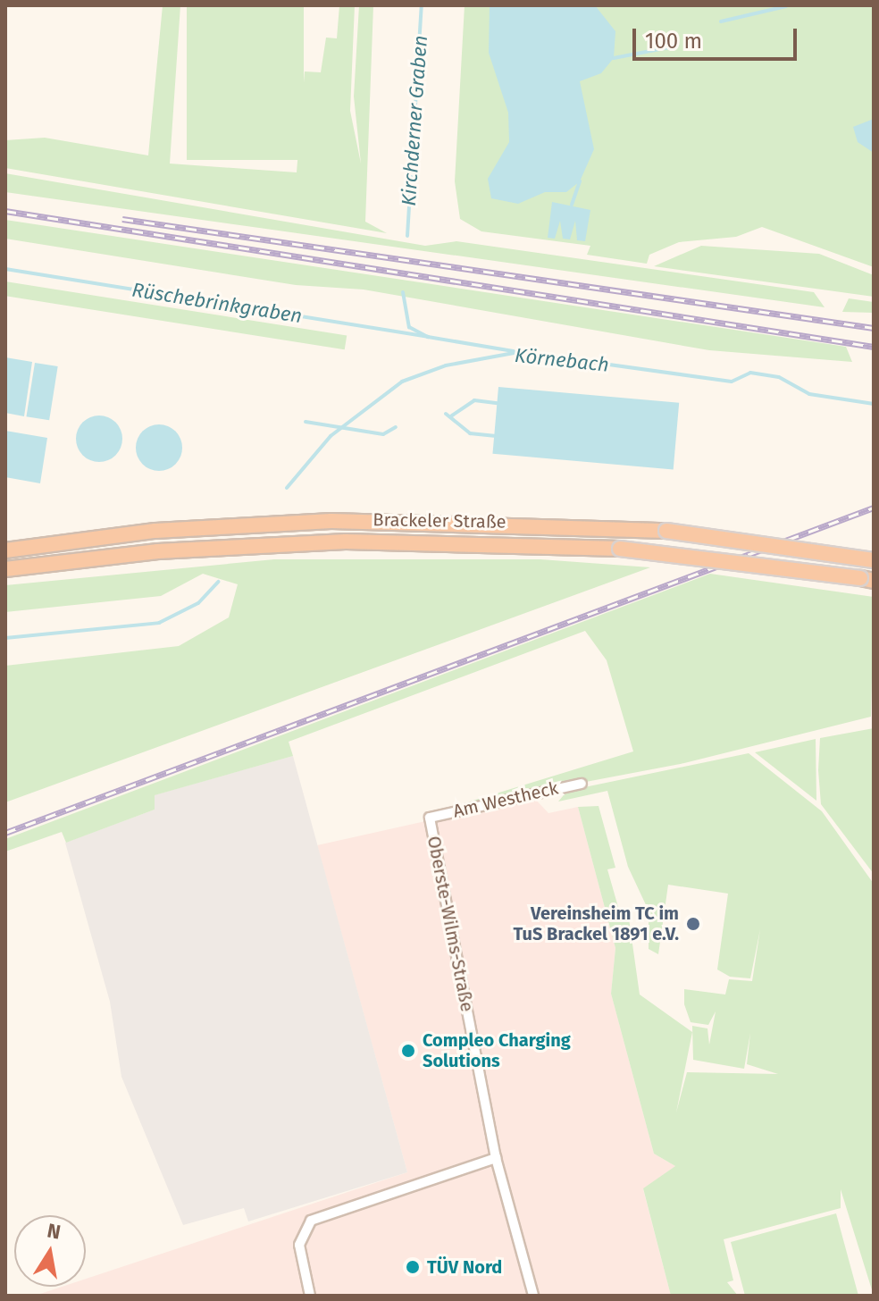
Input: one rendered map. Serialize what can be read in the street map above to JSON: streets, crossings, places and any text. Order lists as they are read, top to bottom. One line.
{"streets":{"highway":["Brackeler Straße"],"street":["Am Westheck","Oberste-Wilms-Straße"]},"crossings":[["Am Westheck","Oberste-Wilms-Straße"]],"water":["Kirchderner Graben","Rüschebrinkgraben","Körnebach"],"places":["Vereinsheim TC im TuS Brackel 1891 e.V.","Compleo Charging Solutions","TÜV Nord"],"scale_bar":"100 m","north":"top"}
